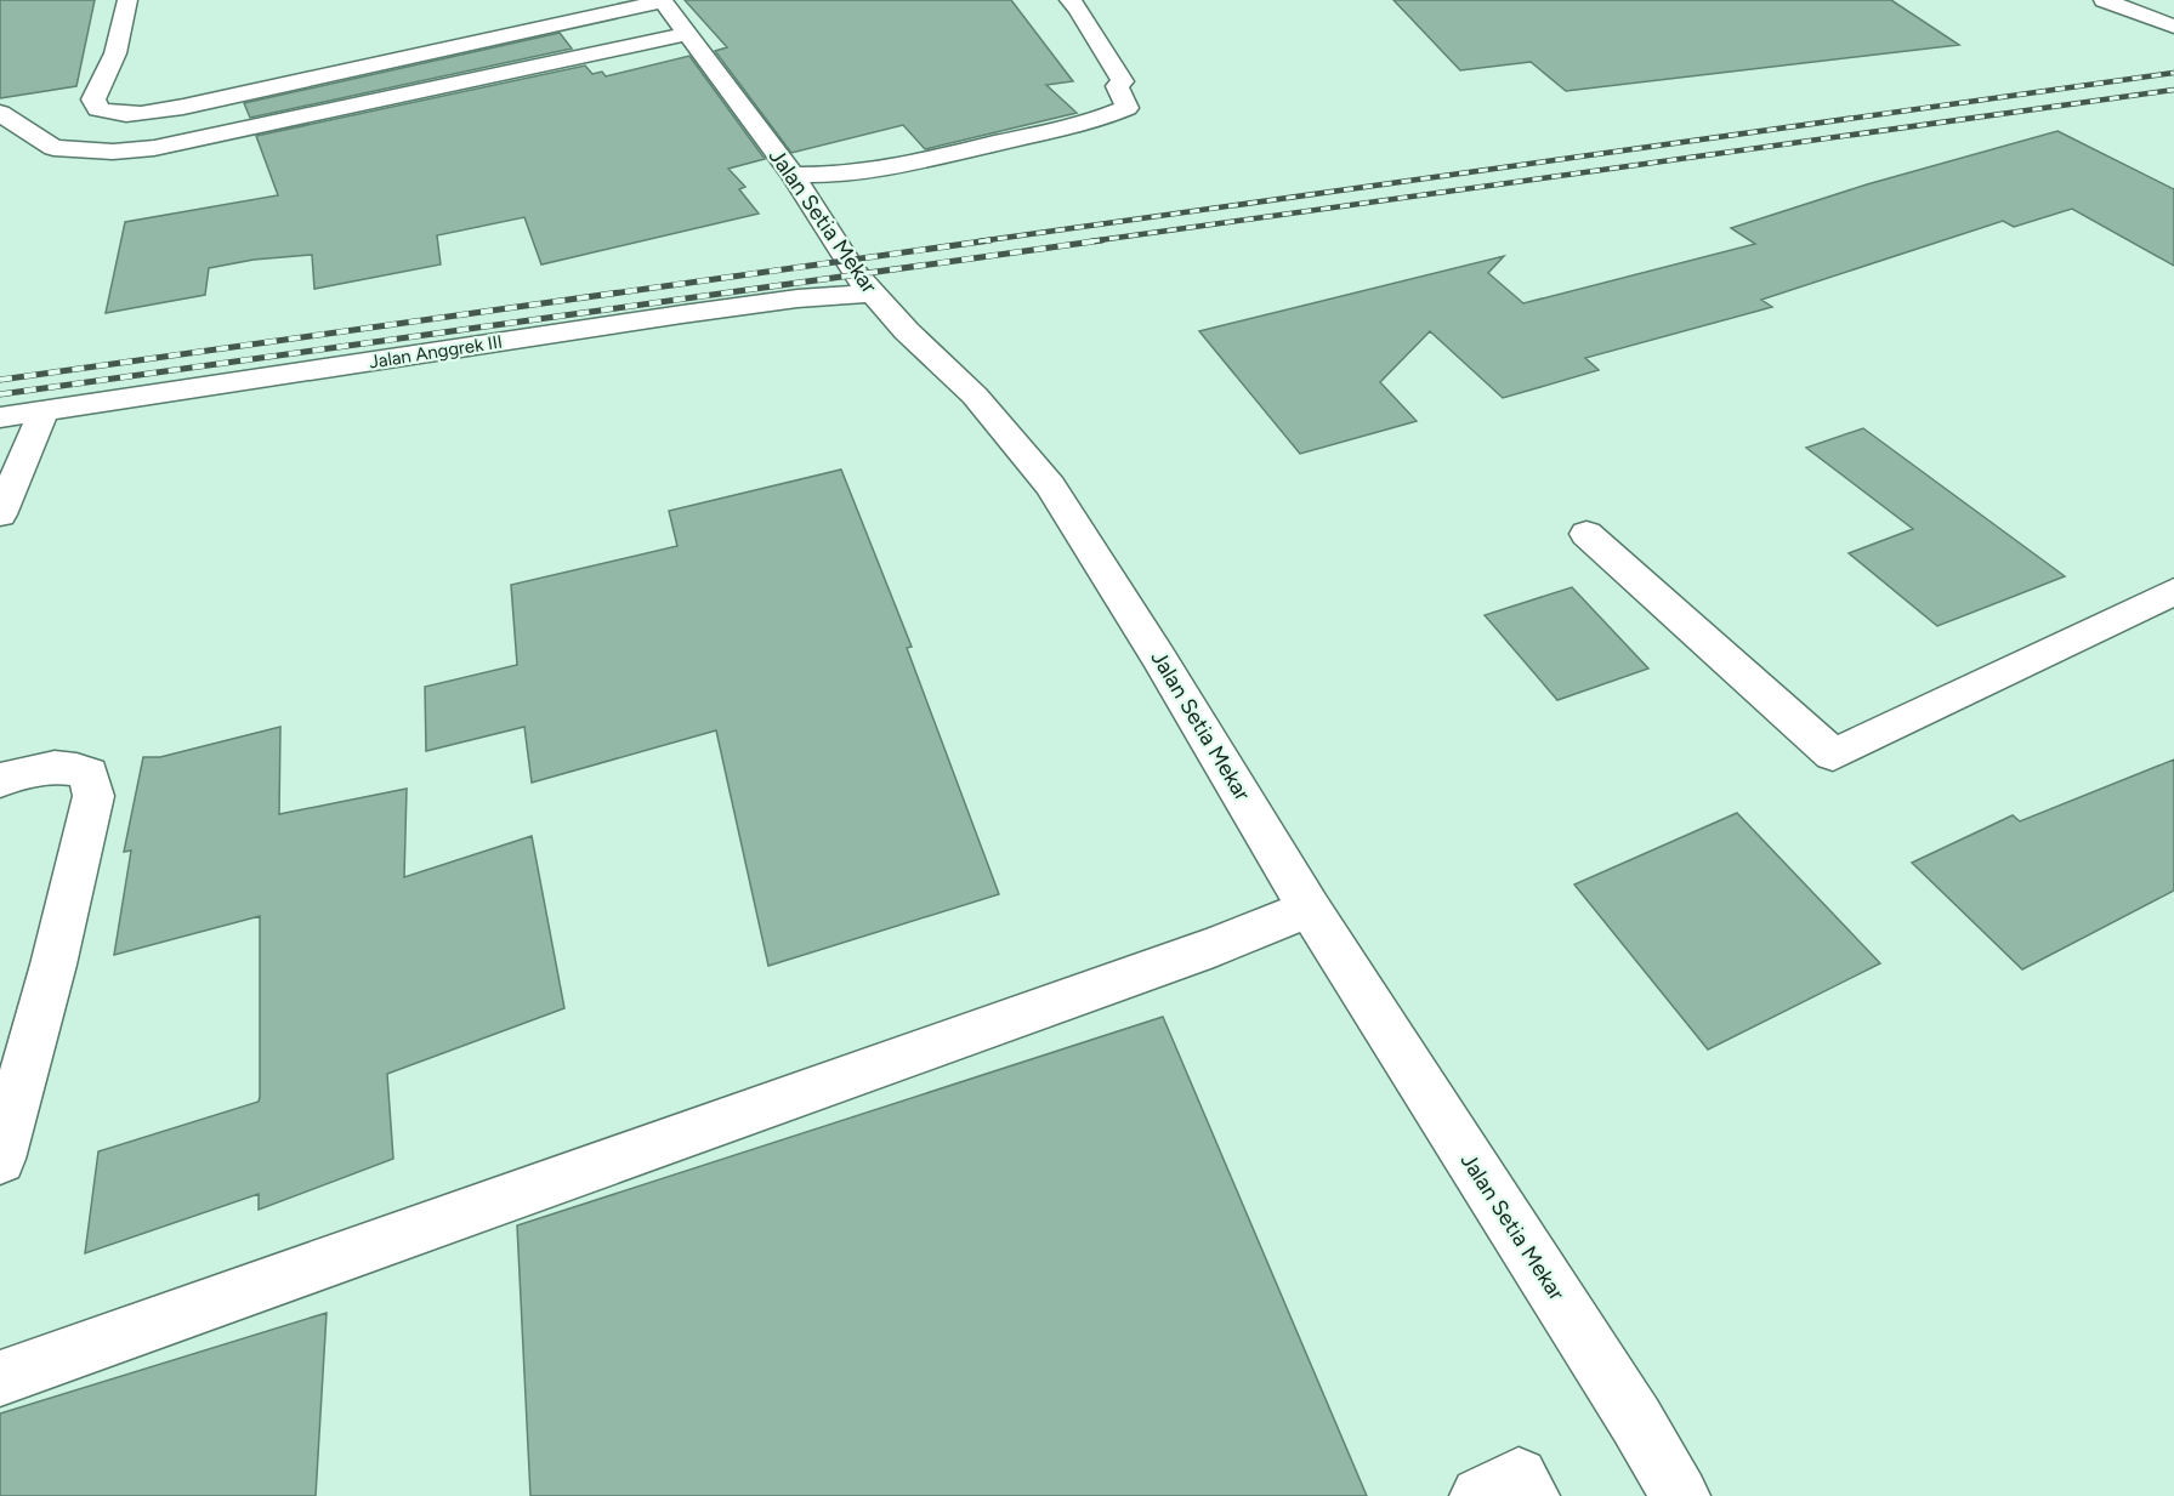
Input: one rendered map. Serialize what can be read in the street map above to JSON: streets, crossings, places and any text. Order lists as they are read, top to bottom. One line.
{"streets":{"street":["Jalan Setia Mekar","Jalan Anggrek III"]},"crossings":[["Jalan Setia Mekar","Jalan Anggrek III"]]}
